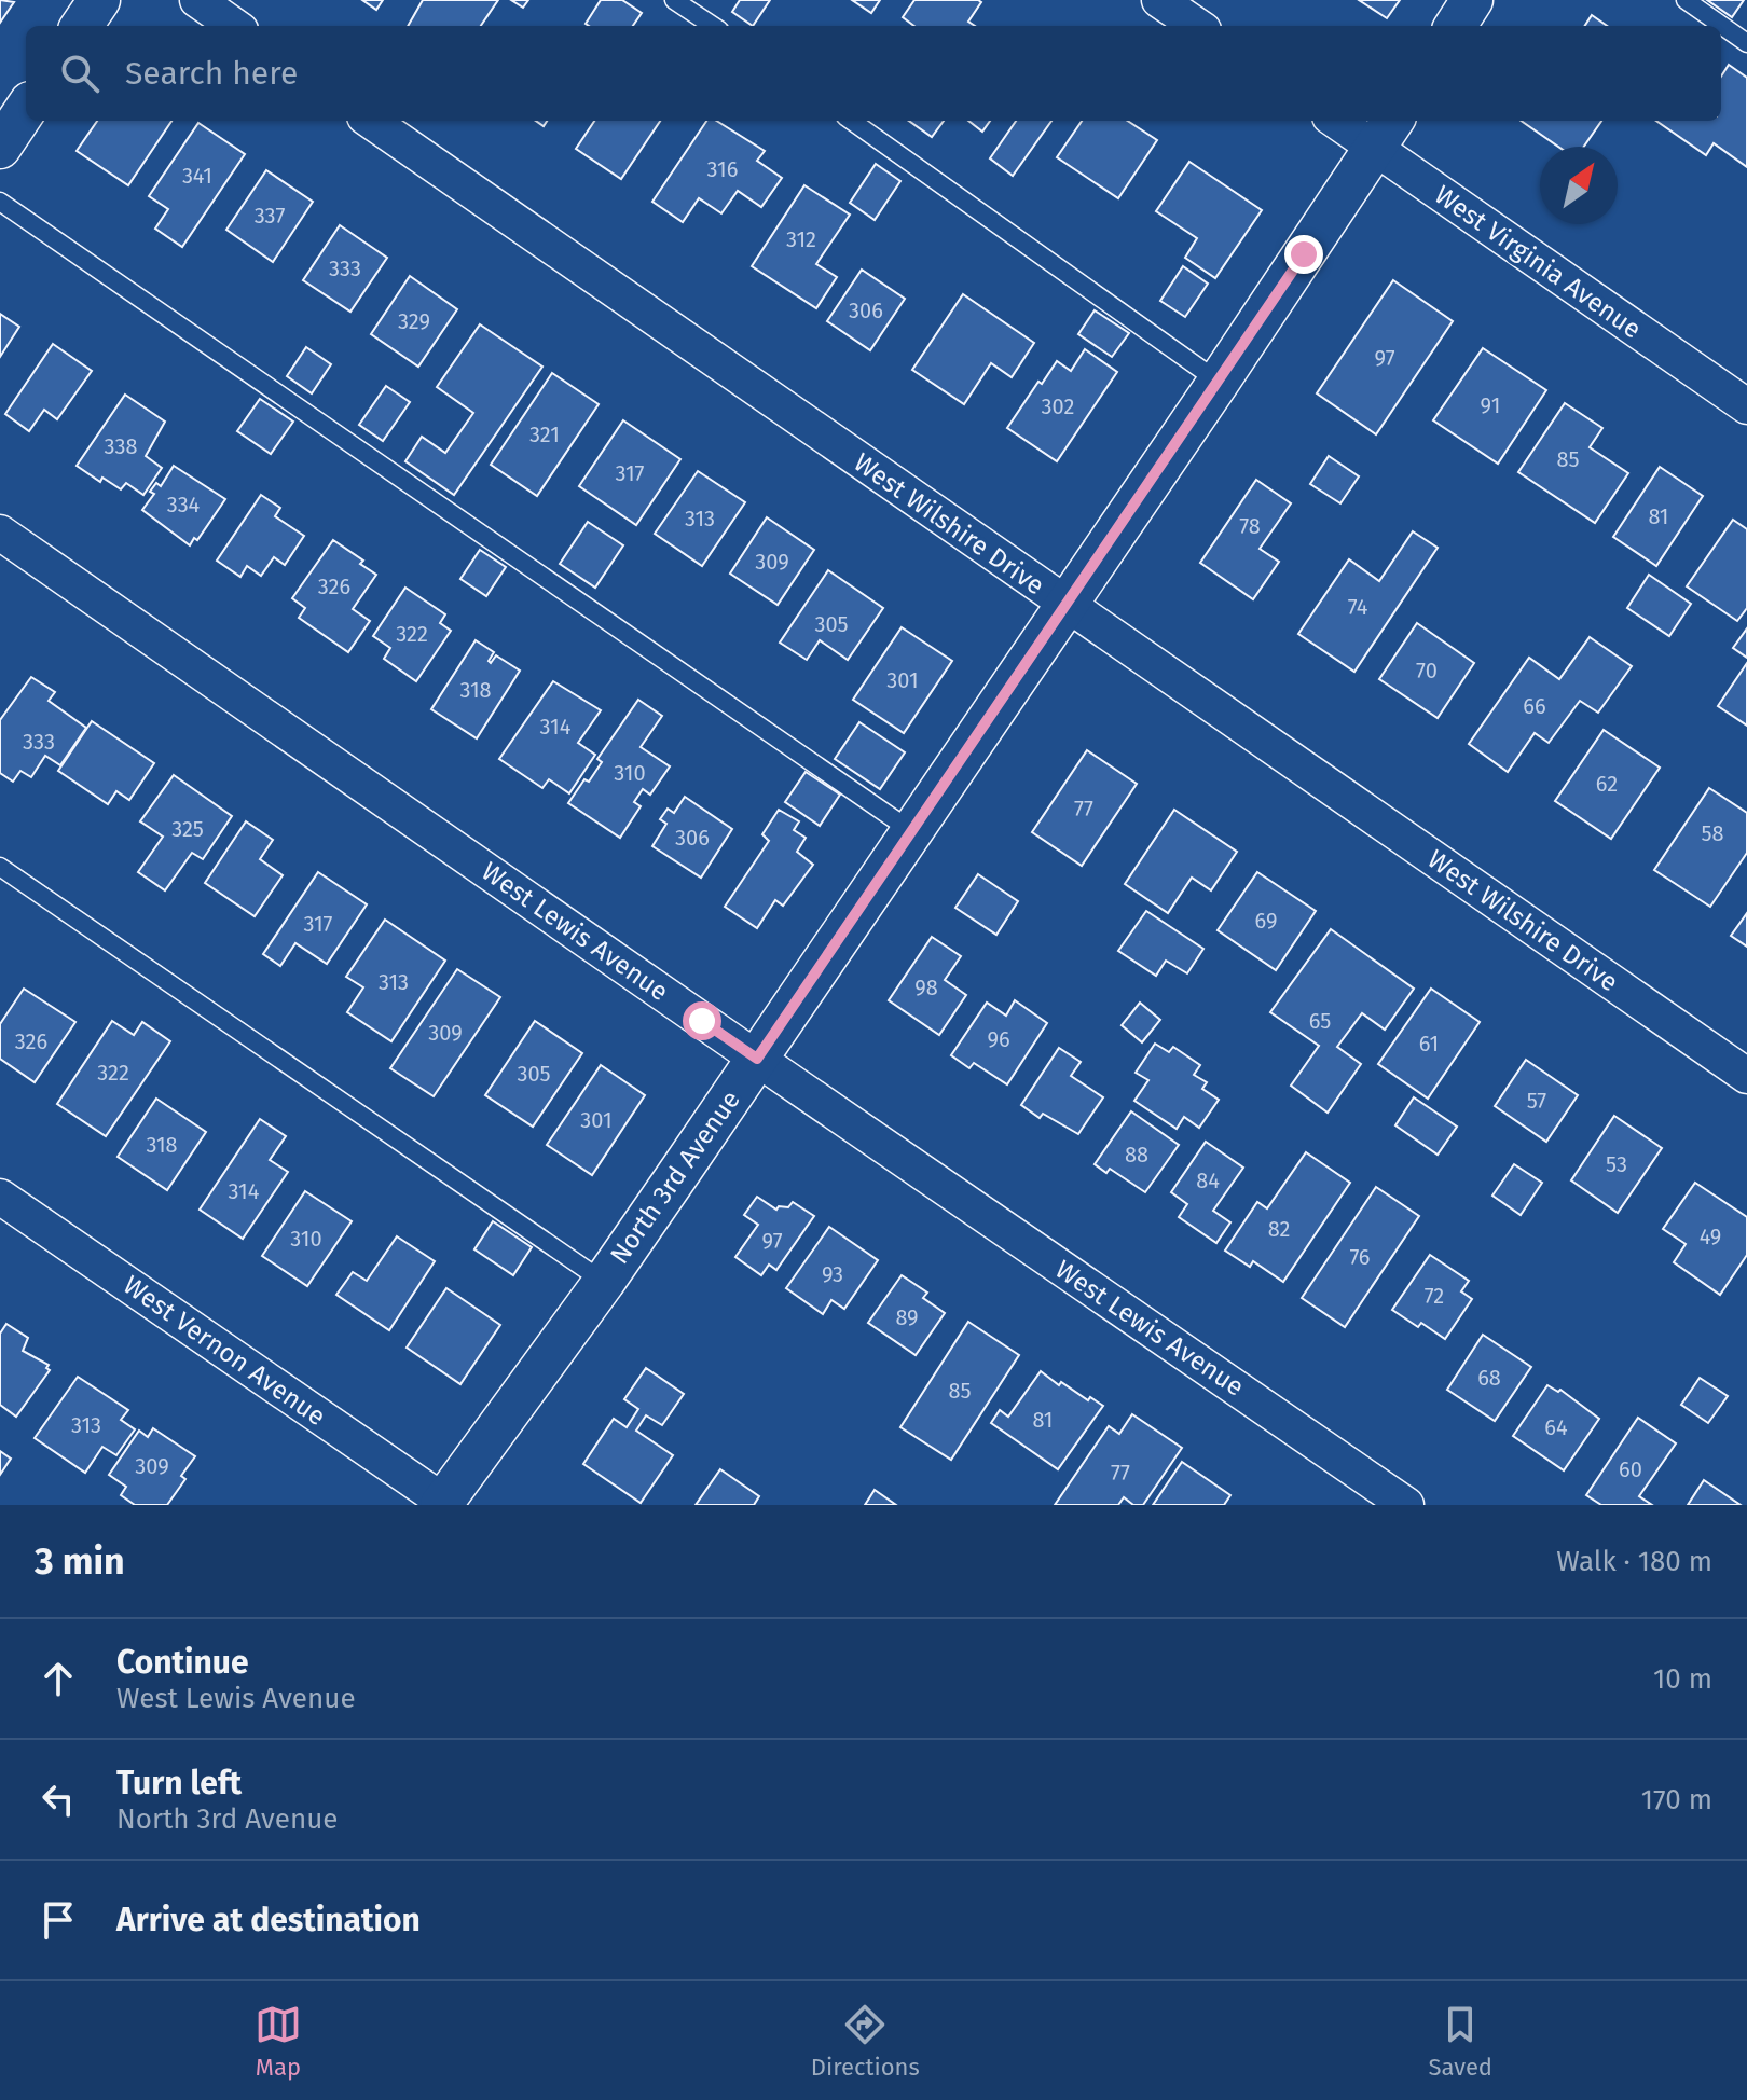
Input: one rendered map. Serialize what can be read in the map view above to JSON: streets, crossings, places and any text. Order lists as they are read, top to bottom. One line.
{"streets":{"street":["West Virginia Avenue","West Wilshire Drive","West Lewis Avenue","North 3rd Avenue","West Vernon Avenue"]},"crossings":[["West Virginia Avenue","North 3rd Avenue"],["West Wilshire Drive","North 3rd Avenue"],["West Lewis Avenue","North 3rd Avenue"],["North 3rd Avenue","West Vernon Avenue"]],"house_numbers":["316","341","337","312","333","306","329","97","91","302","321","338","85","317","334","81","313","78","309","326","74","305","322","70","301","318","66","314","333","310","62","77","325","58","306","69","317","313","98","65","309","96","326","61","322","305","57","301","318","88","53","84","314","82","49","310","97","76","93","72","89","68","85","81","313","64","309","60","77"],"north":"top right","page":{"search":"Search here","heading":["3 min","Walk · 180 m"],"list":[["Continue","West Lewis Avenue","10 m"],["Turn left","North 3rd Avenue","170 m"],"Arrive at destination"],"nav":["Map","Directions","Saved"]}}
